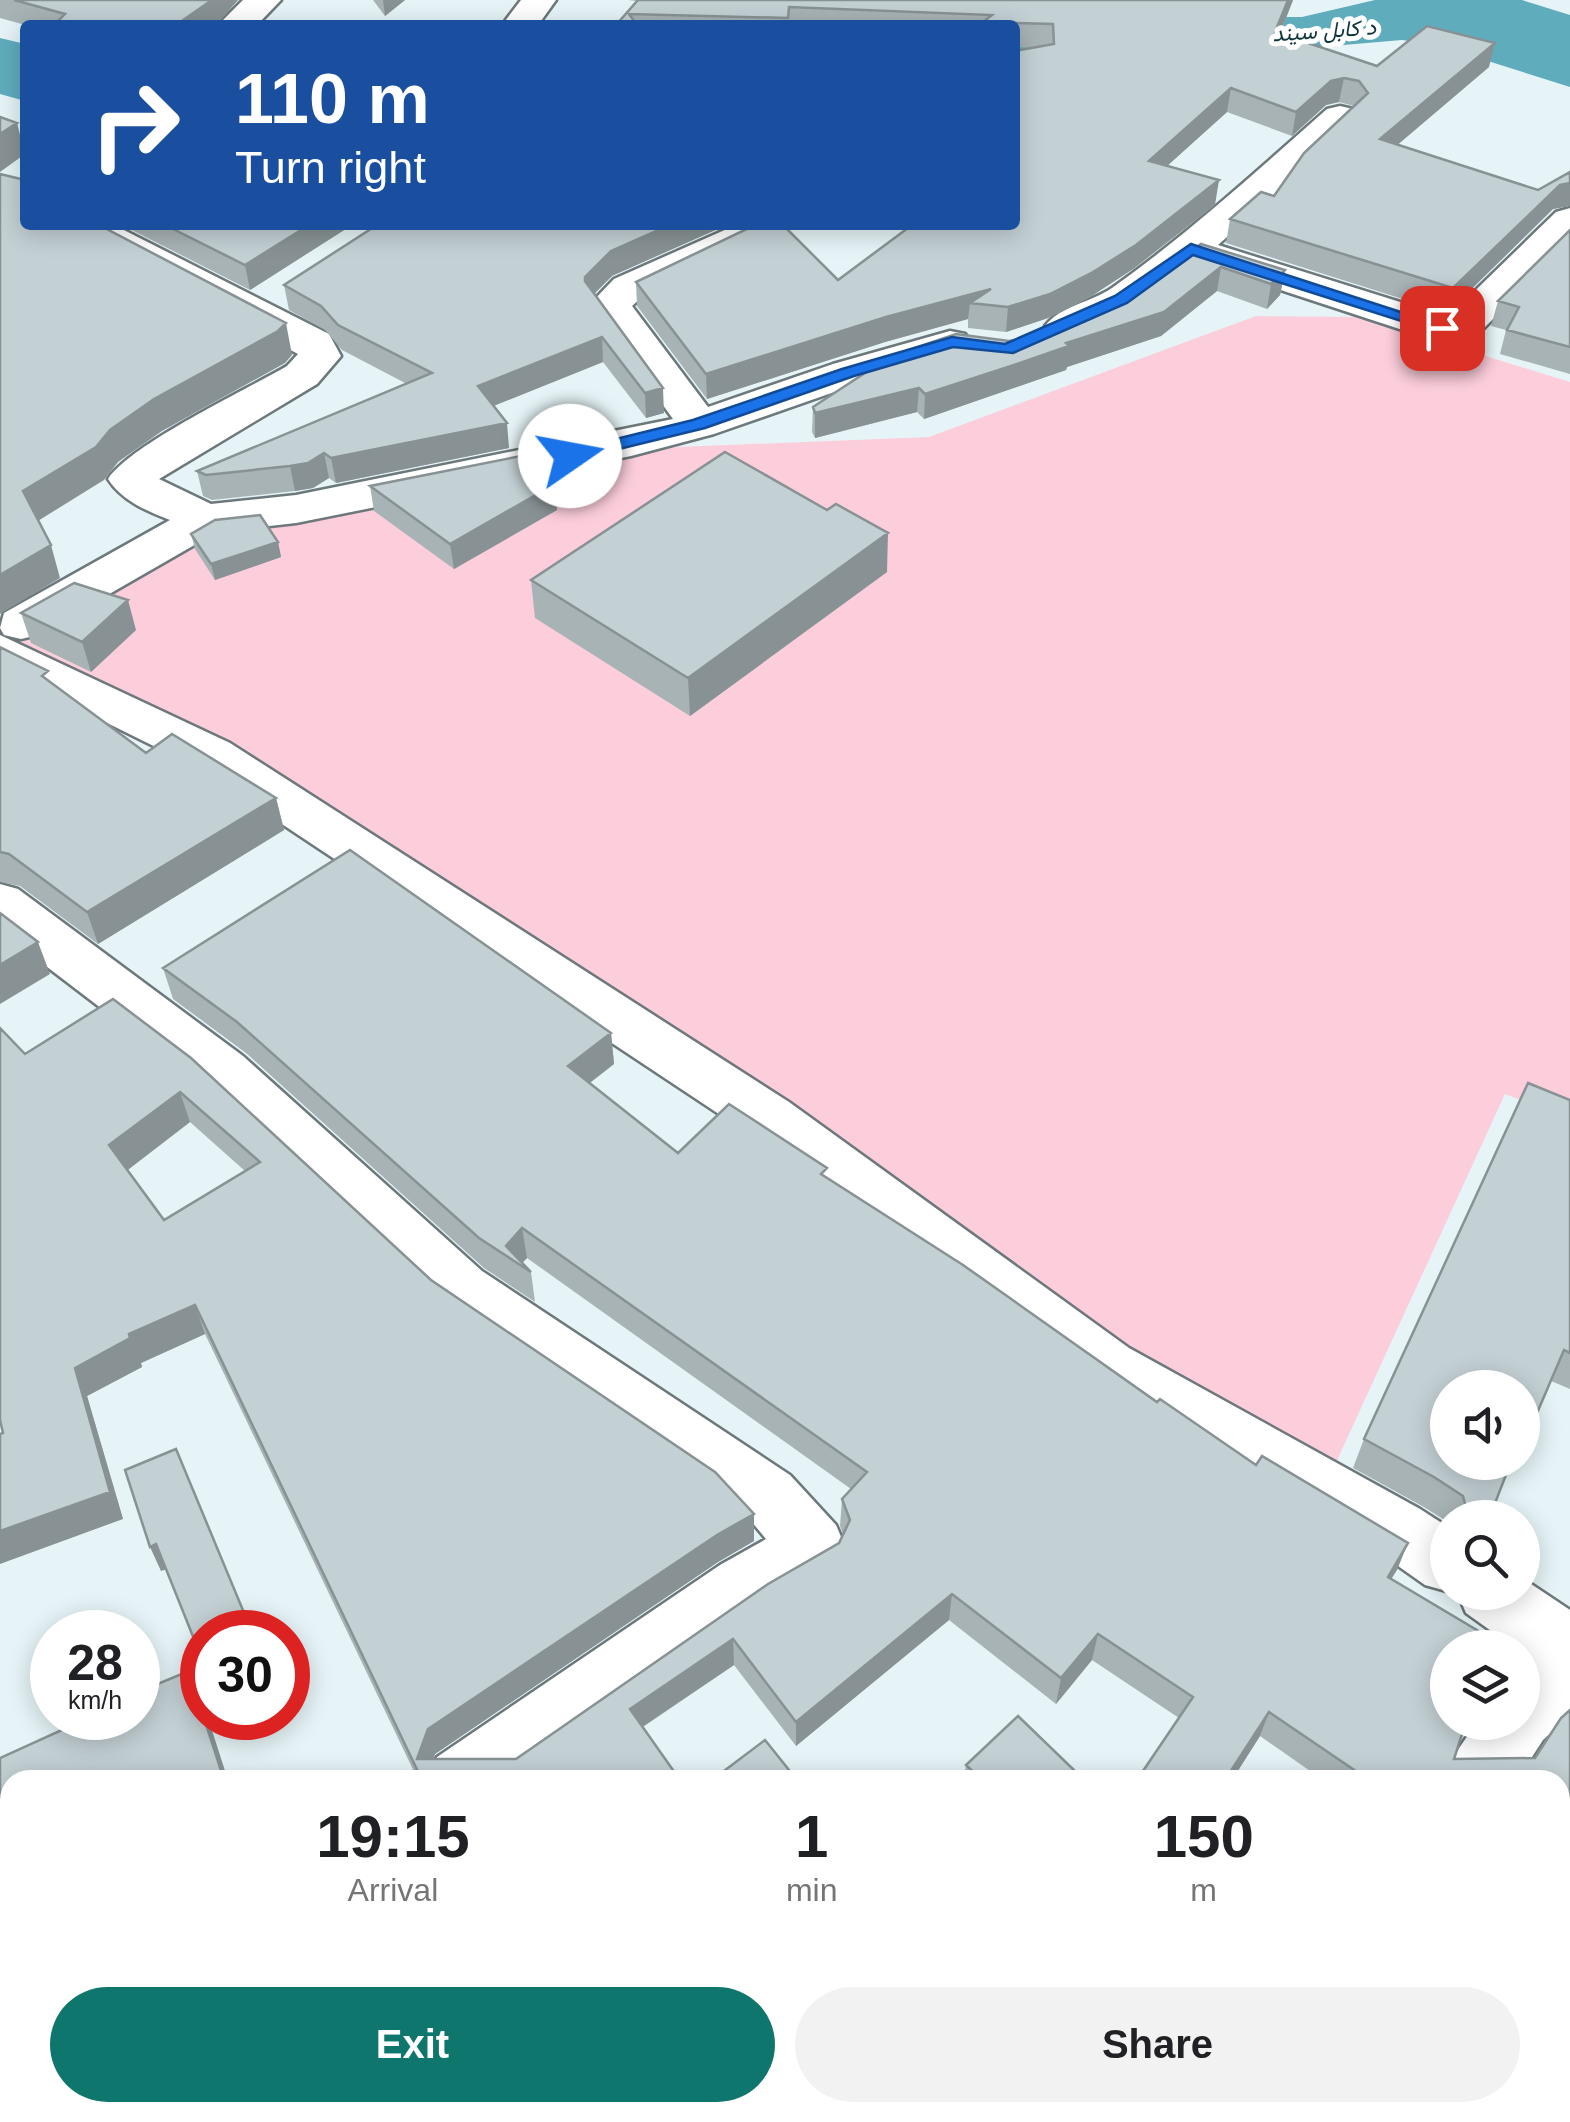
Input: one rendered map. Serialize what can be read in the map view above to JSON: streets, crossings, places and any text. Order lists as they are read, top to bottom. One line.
{"water":["د کابل سيند"],"page":{"turn":["110 m","Turn right"],"speed":"28 km/h","limit":"30","eta":["19:15","Arrival","1","min","150","m"],"buttons":["Exit","Share"]}}
